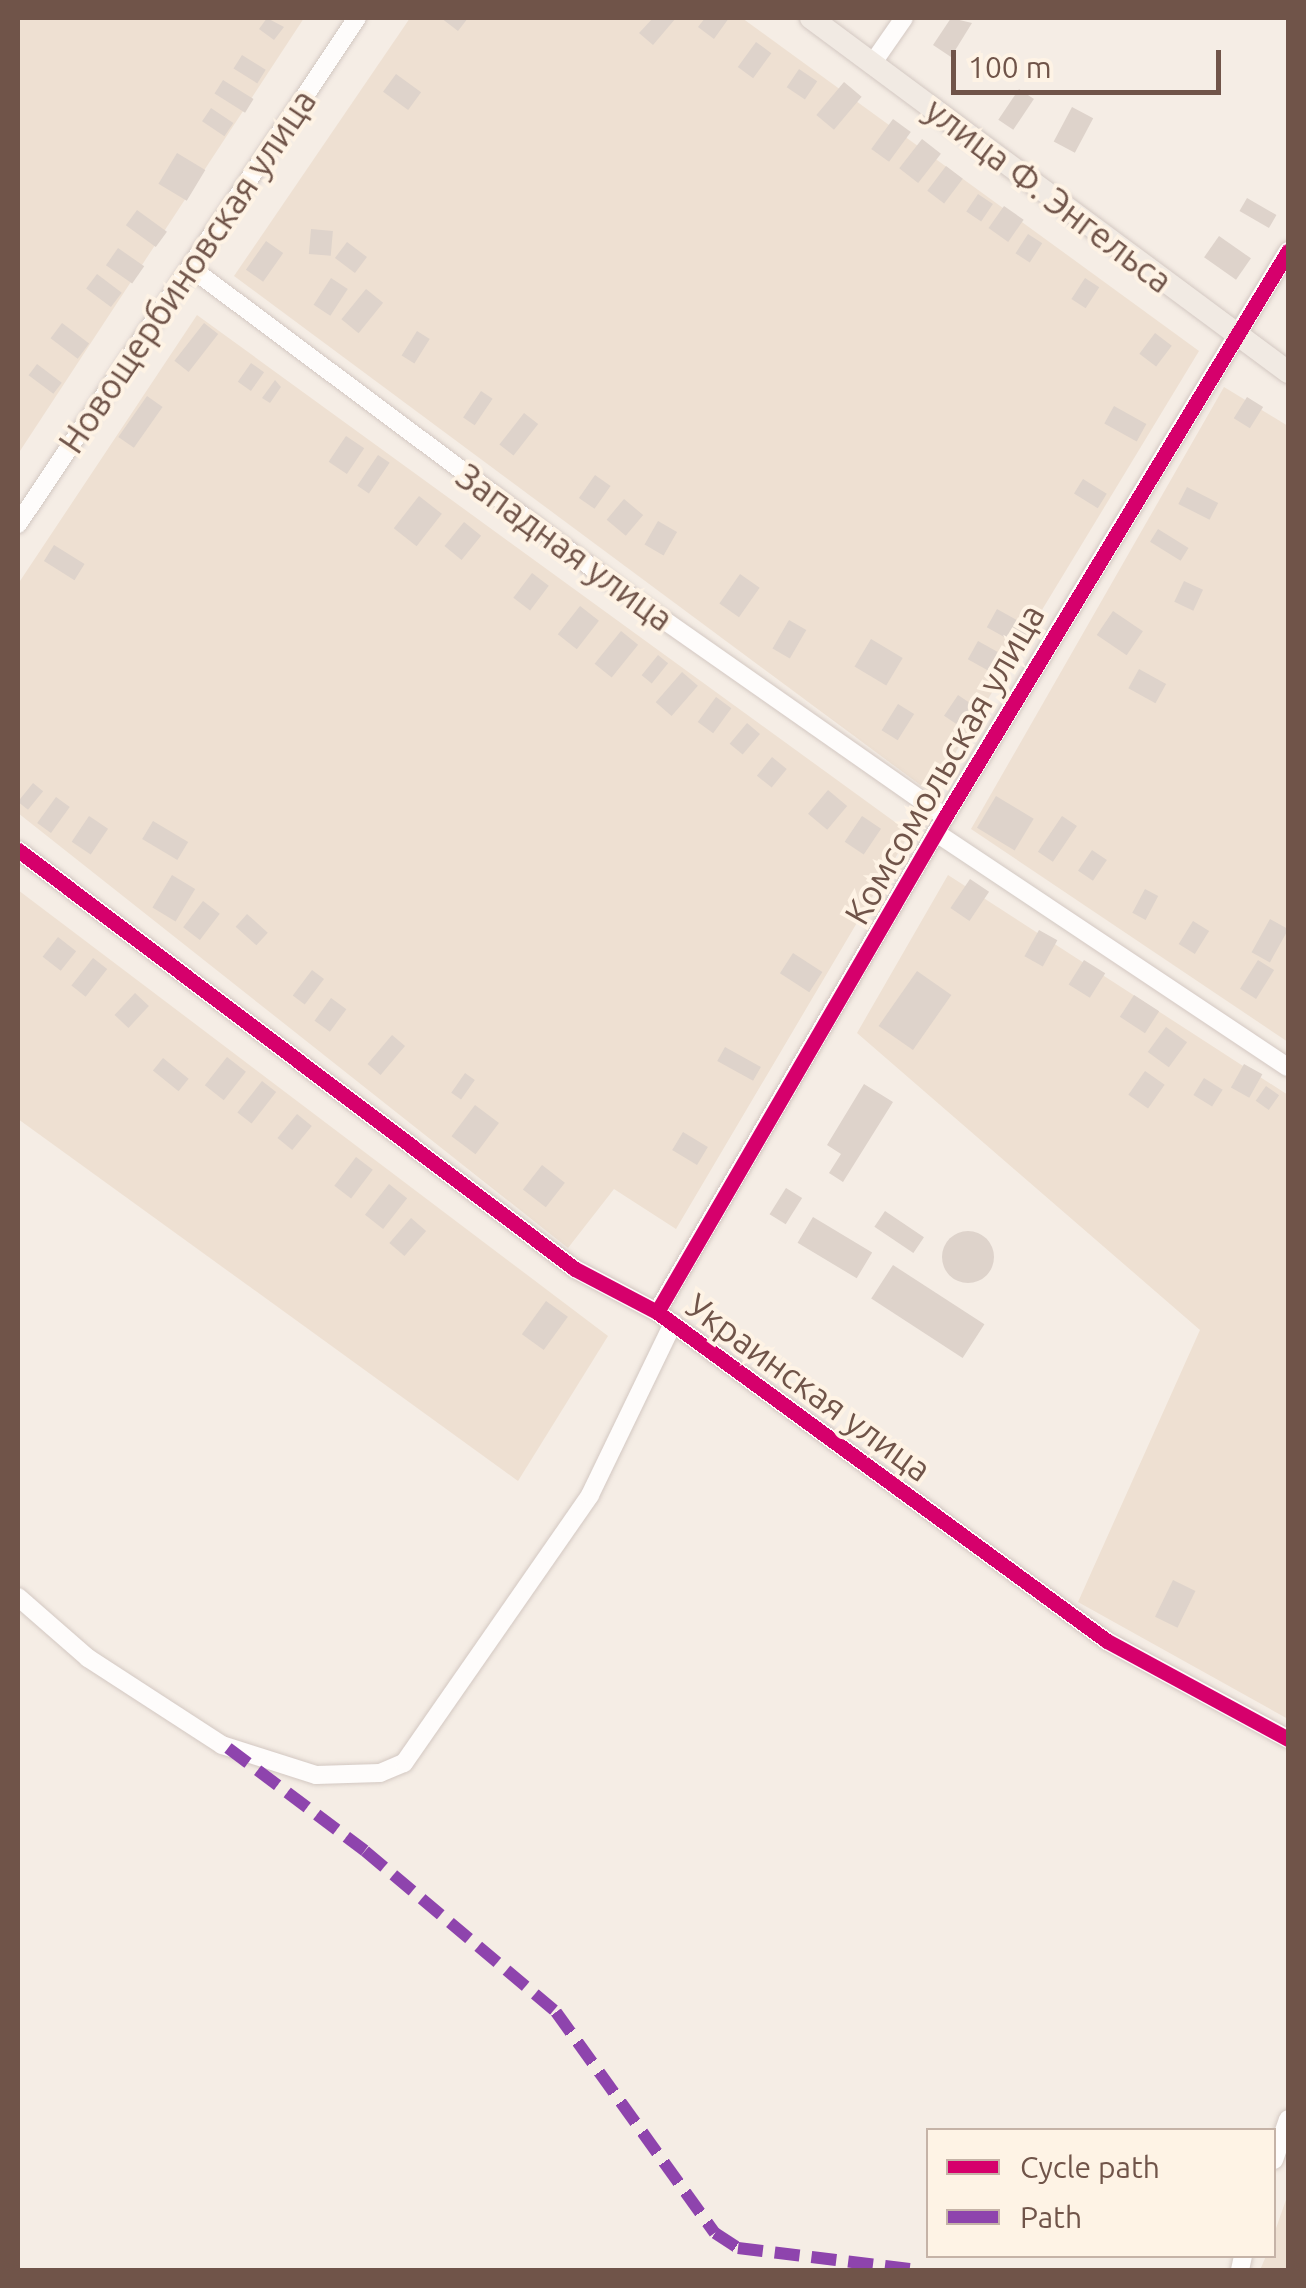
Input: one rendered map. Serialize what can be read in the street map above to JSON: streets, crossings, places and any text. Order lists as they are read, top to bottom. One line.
{"streets":{"main road":["улица Ф. Энгельса"],"street":["Новощербиновская улица","Западная улица","Комсомольская улица","Украинская улица"]},"crossings":[["улица Ф. Энгельса","Комсомольская улица"],["Новощербиновская улица","Западная улица"],["Западная улица","Комсомольская улица"],["Комсомольская улица","Украинская улица"]],"legend":["Cycle path","Path"],"scale_bar":"100 m"}
